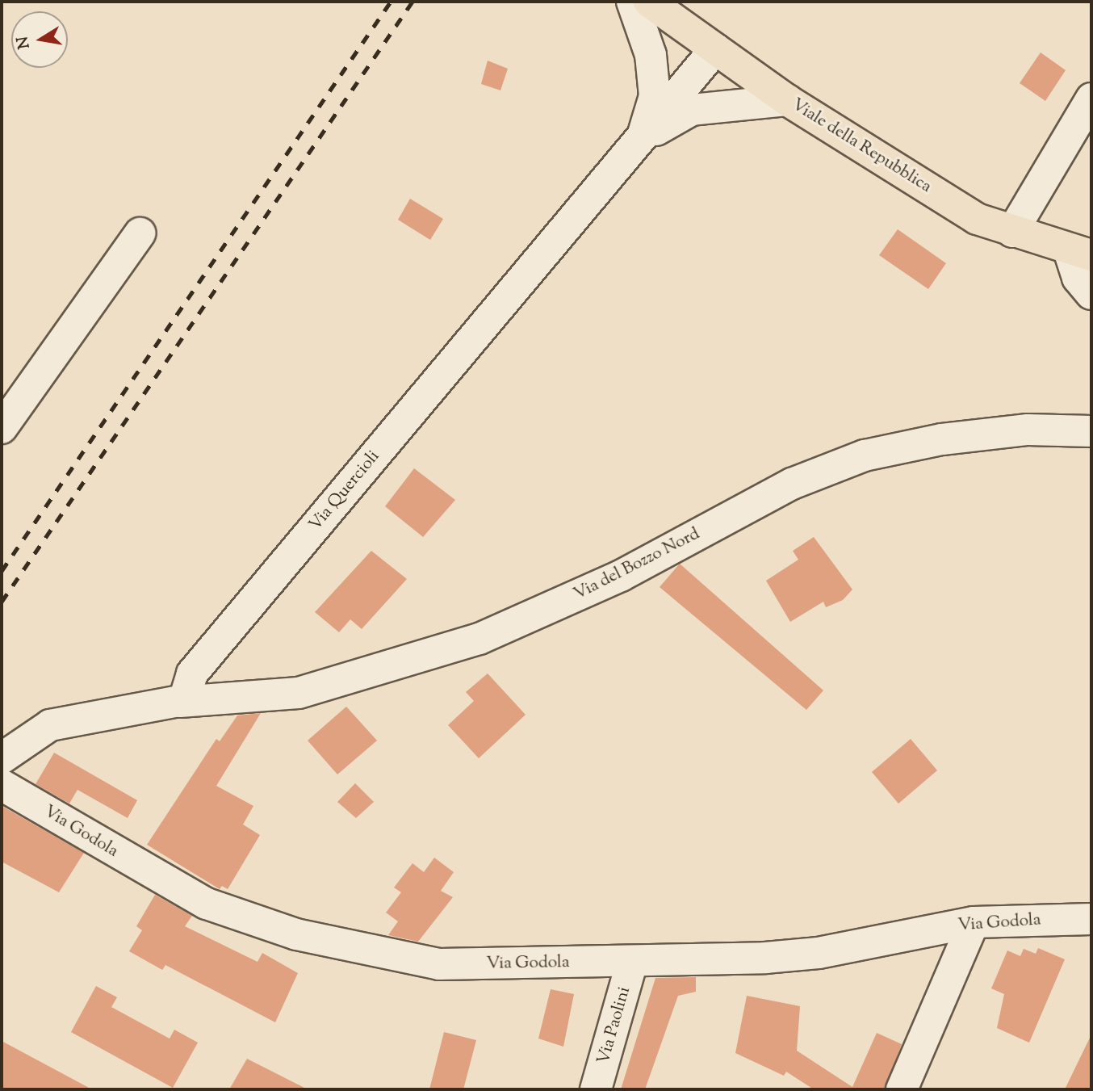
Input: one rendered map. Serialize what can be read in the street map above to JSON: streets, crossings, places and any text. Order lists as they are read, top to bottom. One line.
{"streets":{"main road":["Viale della Repubblica"],"street":["Via Quercioli","Via del Bozzo Nord","Via Godola","Via Paolini"]},"crossings":[["Viale della Repubblica","Via Quercioli"],["Via Quercioli","Via del Bozzo Nord"],["Via Godola","Via Paolini"]],"north":"left"}
